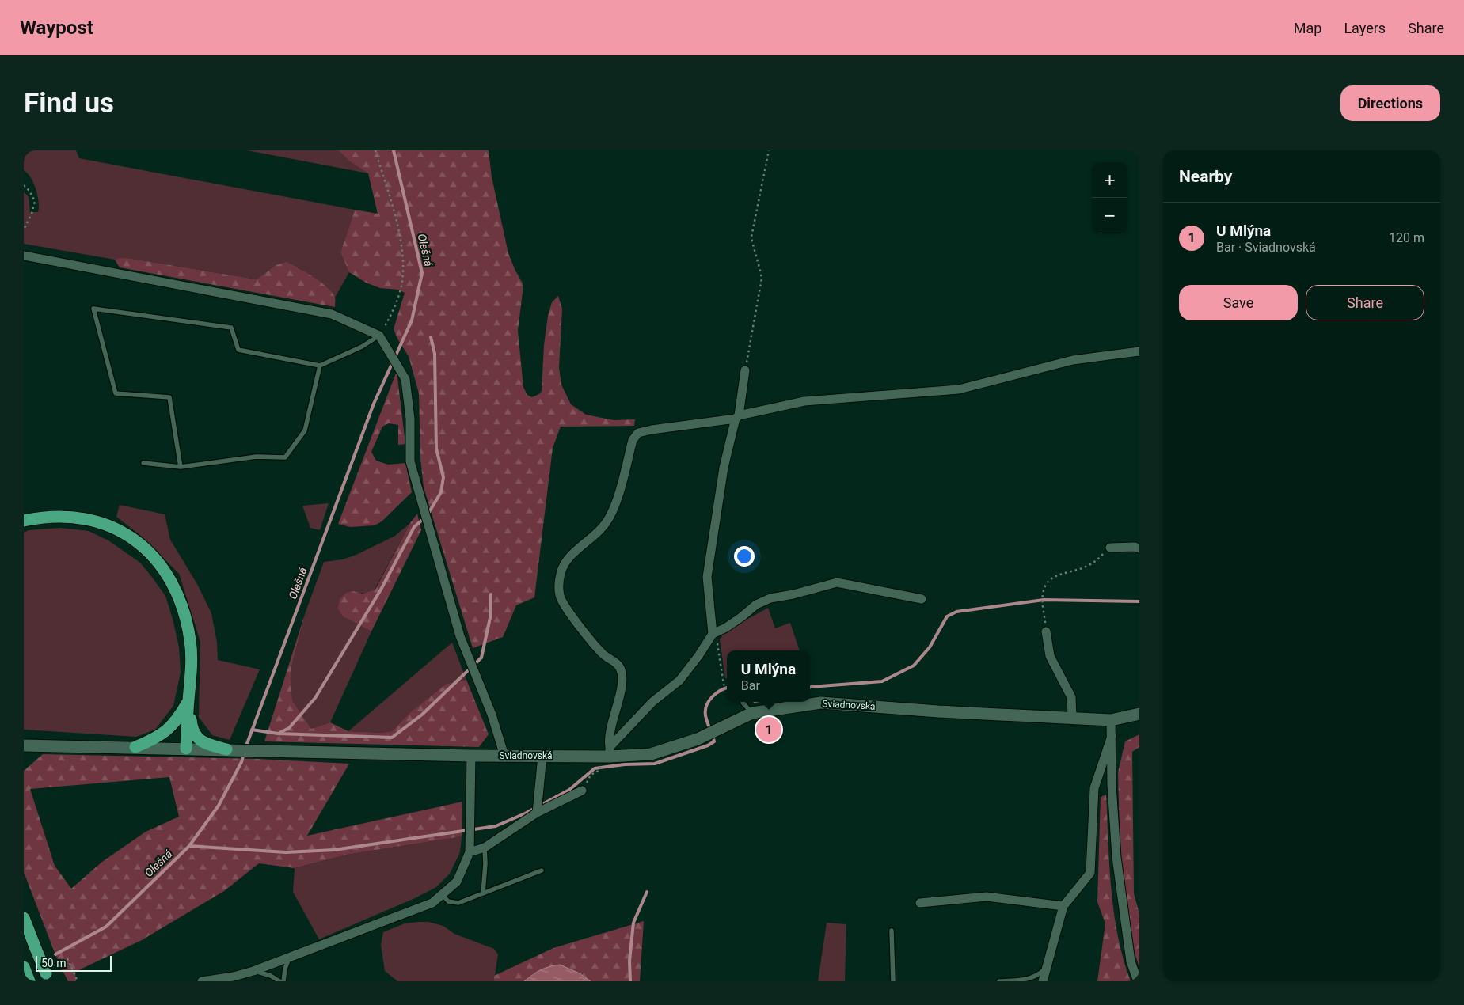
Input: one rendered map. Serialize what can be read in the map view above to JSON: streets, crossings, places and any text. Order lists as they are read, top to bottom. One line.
{"streets":{"street":["Sviadnovská"]},"water":["Olešná"],"scale_bar":"50 m","page":{"header":"Waypost","nav":["Map","Layers","Share"],"buttons":["Directions",["Save","Share"]],"title":"Find us","heading":"Nearby","map_buttons":["+","−"],"list":[{"mark":"1","name":"U Mlýna","note":"Bar · Sviadnovská","value":"120 m"}],"popup":["U Mlýna","Bar"],"pins":"1","scale":"50 m"}}
